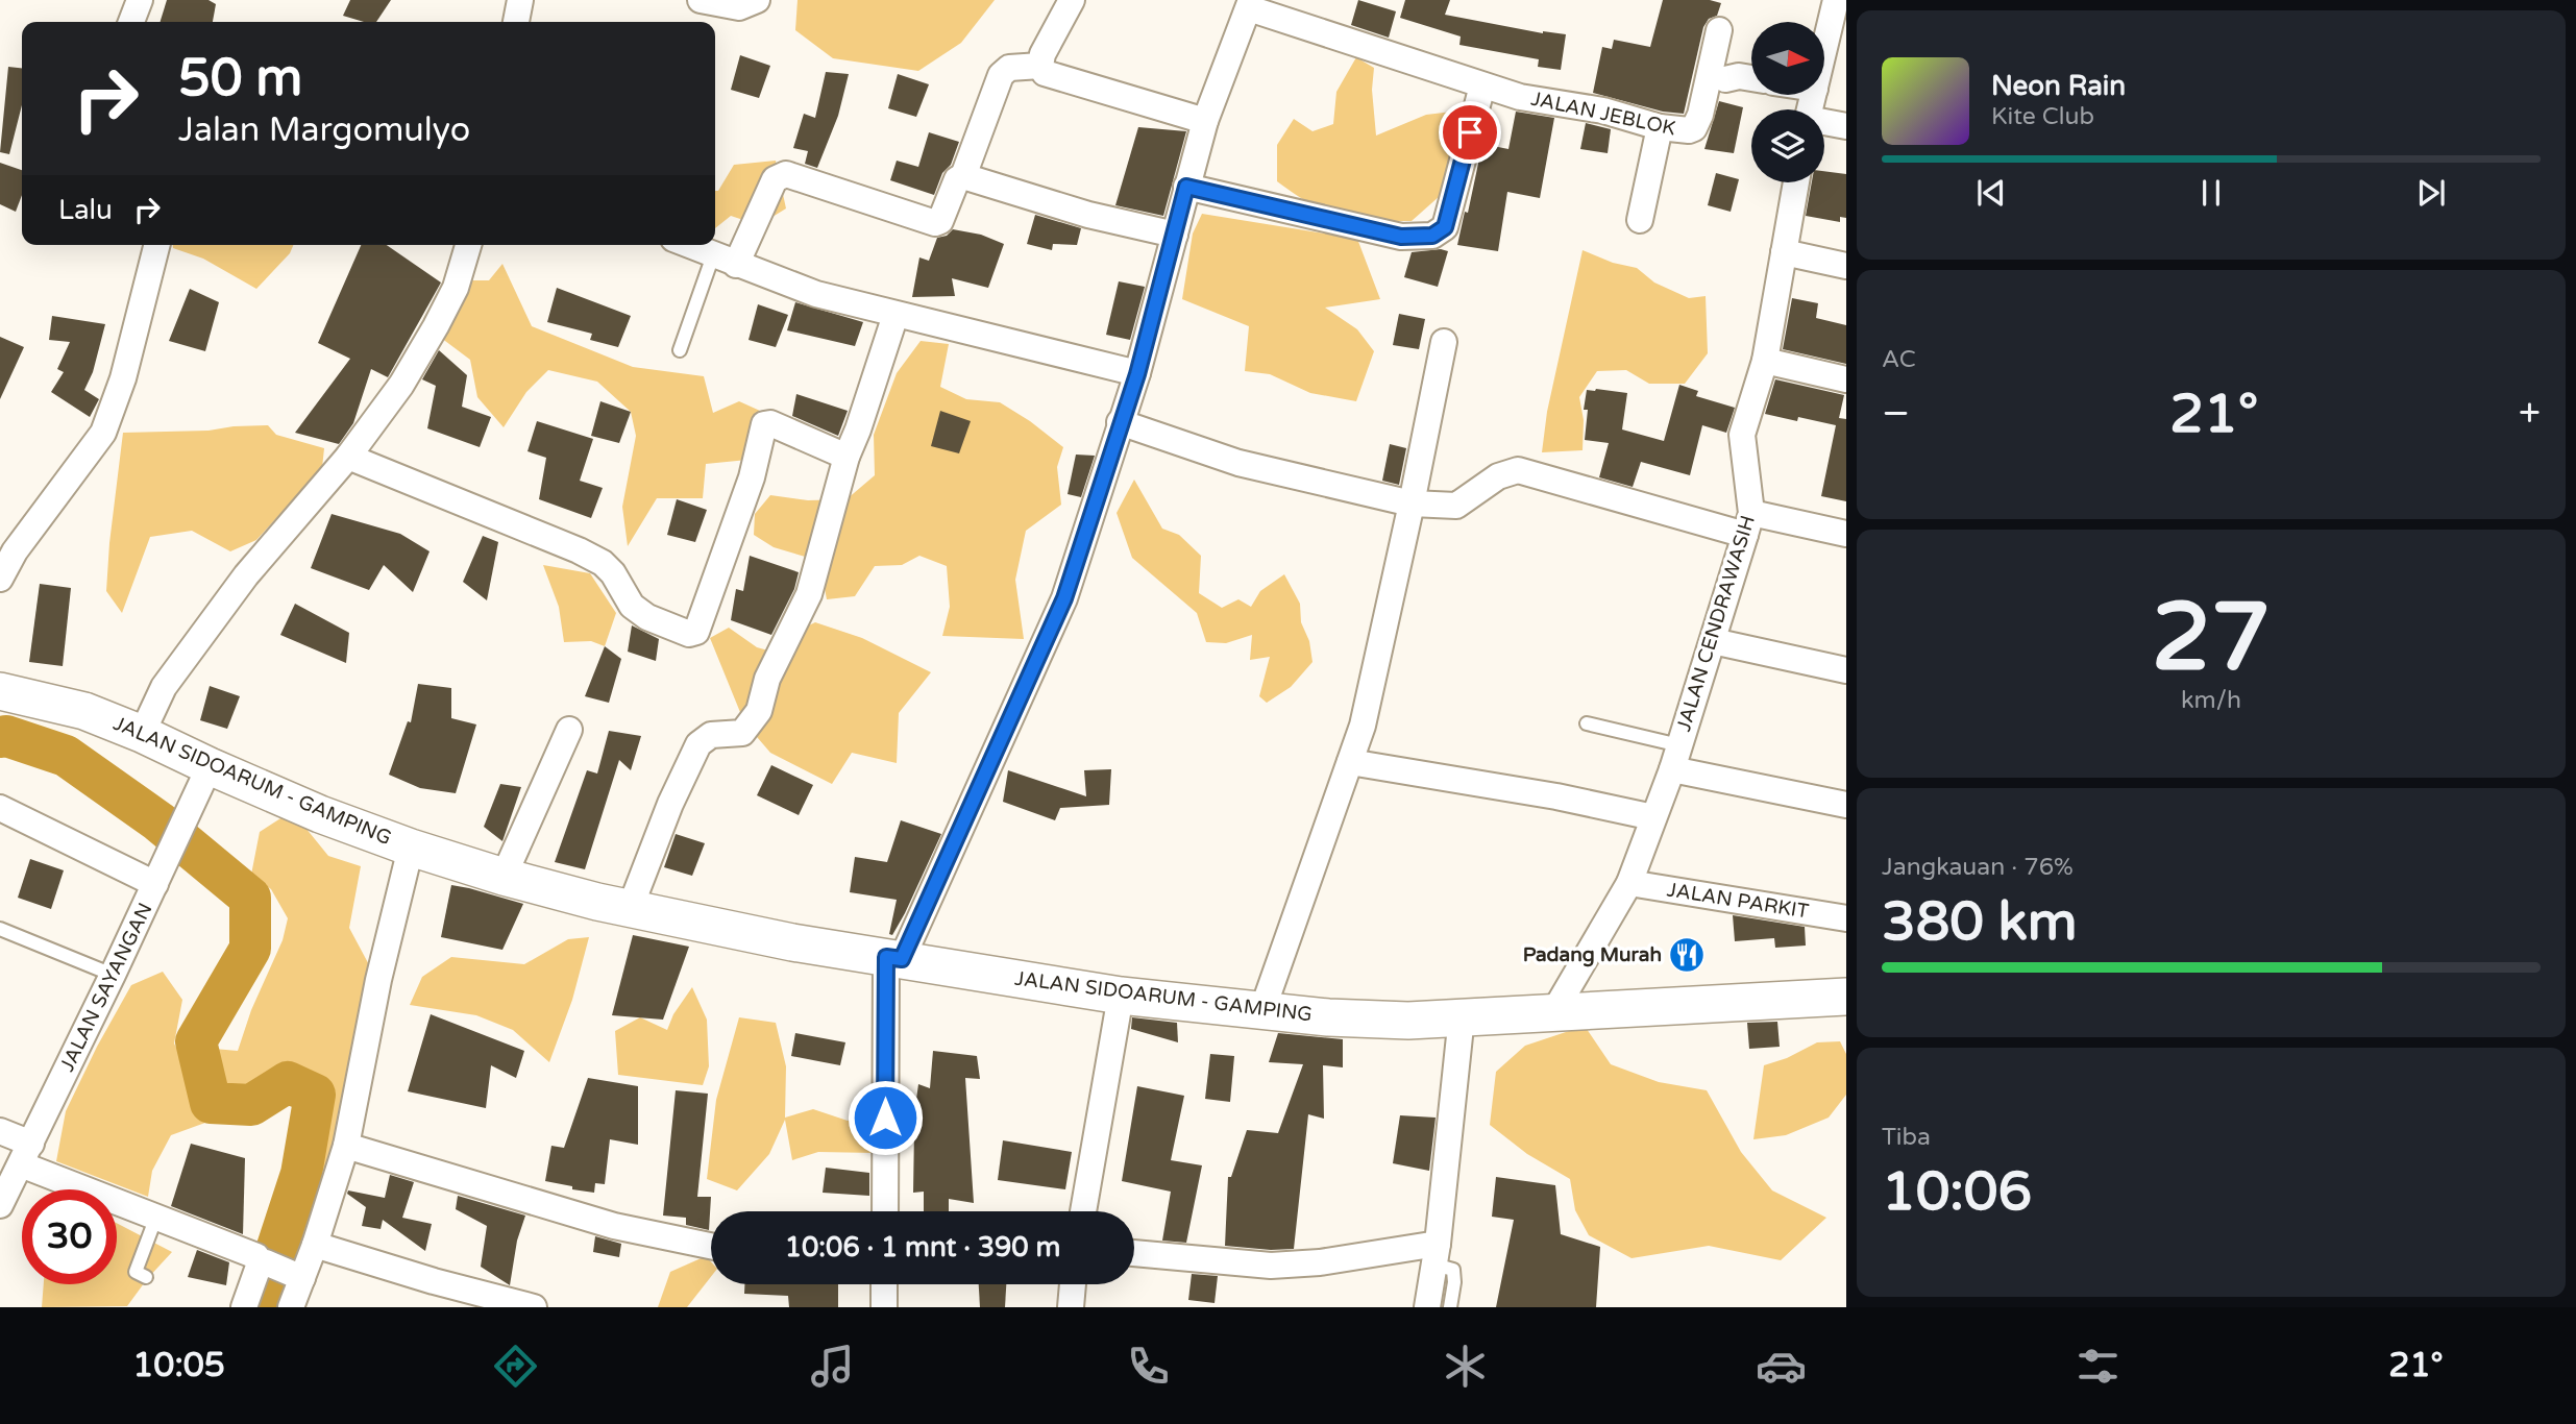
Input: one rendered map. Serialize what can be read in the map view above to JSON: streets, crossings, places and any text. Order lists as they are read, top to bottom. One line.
{"streets":{"main road":["JALAN SIDOARUM - GAMPING"],"street":["JALAN JEBLOK","JALAN CENDRAWASIH","JALAN PARKIT","JALAN SAYANGAN"]},"crossings":[["JALAN CENDRAWASIH","JALAN SIDOARUM - GAMPING"],["JALAN CENDRAWASIH","JALAN PARKIT"],["JALAN SIDOARUM - GAMPING","JALAN SAYANGAN"]],"places":{"restaurant":["Padang Murah"]},"north":"right","page":{"turn":["50 m","Jalan Margomulyo"],"song":["Neon Rain","Kite Club"],"then":"Lalu","tile":["AC",["27","km/h"],["Jangkauan · 76%","380 km"],["Tiba","10:06"]],"heat":["−","21°","+"],"limit":"30","trip":"10:06 · 1 mnt · 390 m","tabs":["10:05","21°"]}}
